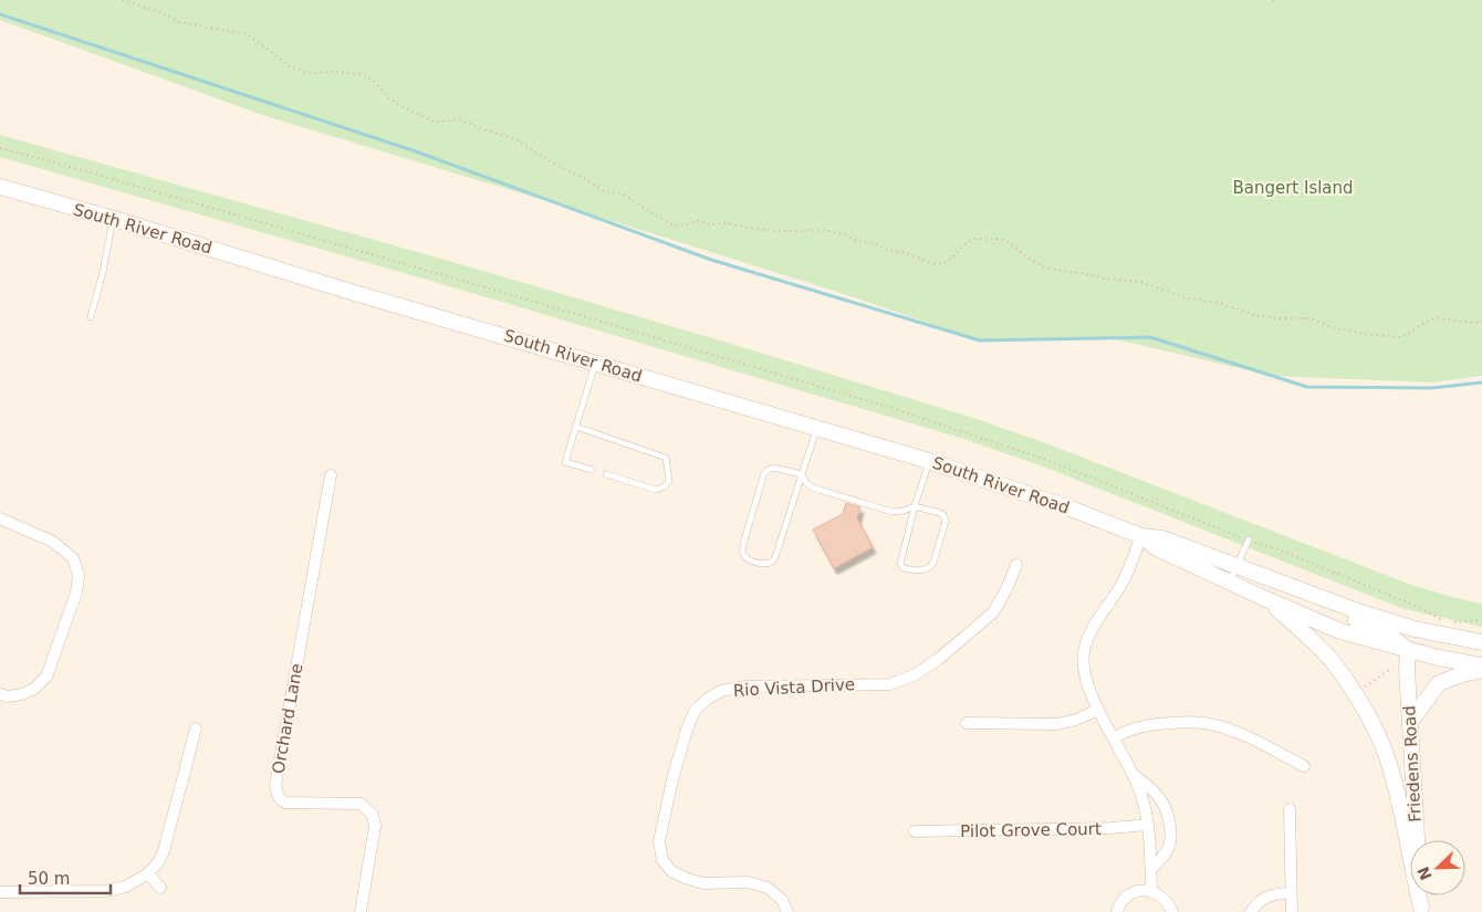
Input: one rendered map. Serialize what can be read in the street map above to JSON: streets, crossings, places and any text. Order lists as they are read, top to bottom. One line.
{"streets":{"main road":["South River Road","Friedens Road"],"street":["Rio Vista Drive","Orchard Lane","Pilot Grove Court"]},"crossings":[["South River Road","Friedens Road"]],"parks":["Bangert Island"],"scale_bar":"50 m","north":"bottom left"}
